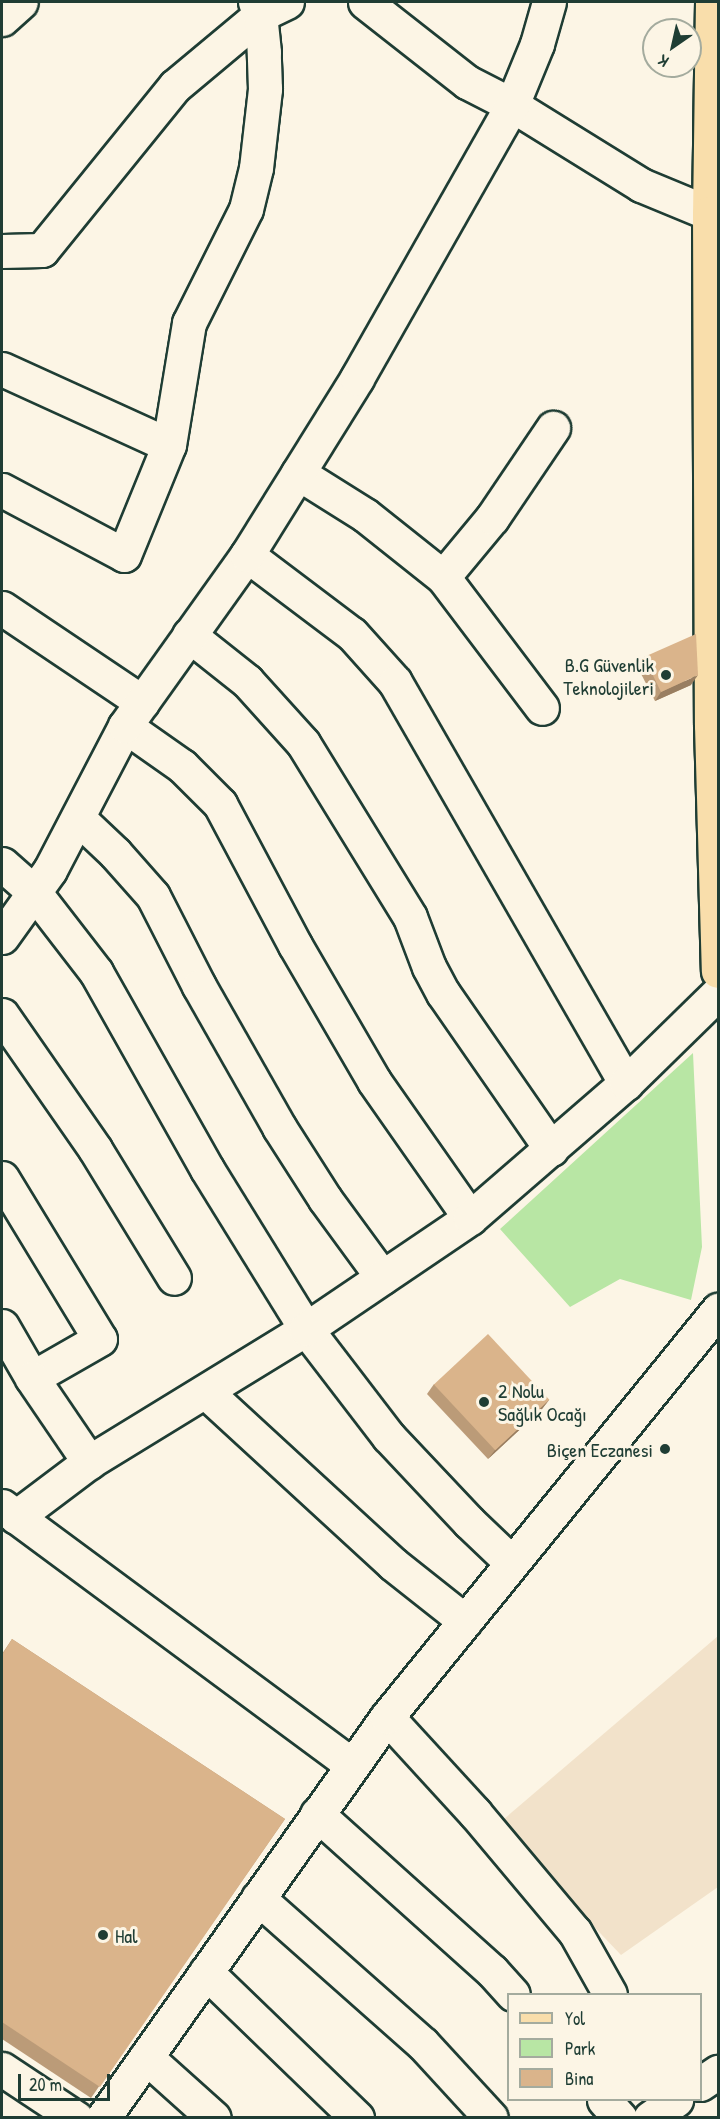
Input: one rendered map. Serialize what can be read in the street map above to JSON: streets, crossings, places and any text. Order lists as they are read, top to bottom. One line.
{"places":["B.G Güvenlik Teknolojileri","2 Nolu Sağlık Ocağı","Biçen Eczanesi","Hal"],"legend":["Yol","Park","Bina"],"scale_bar":"20 m","north":"bottom left"}
